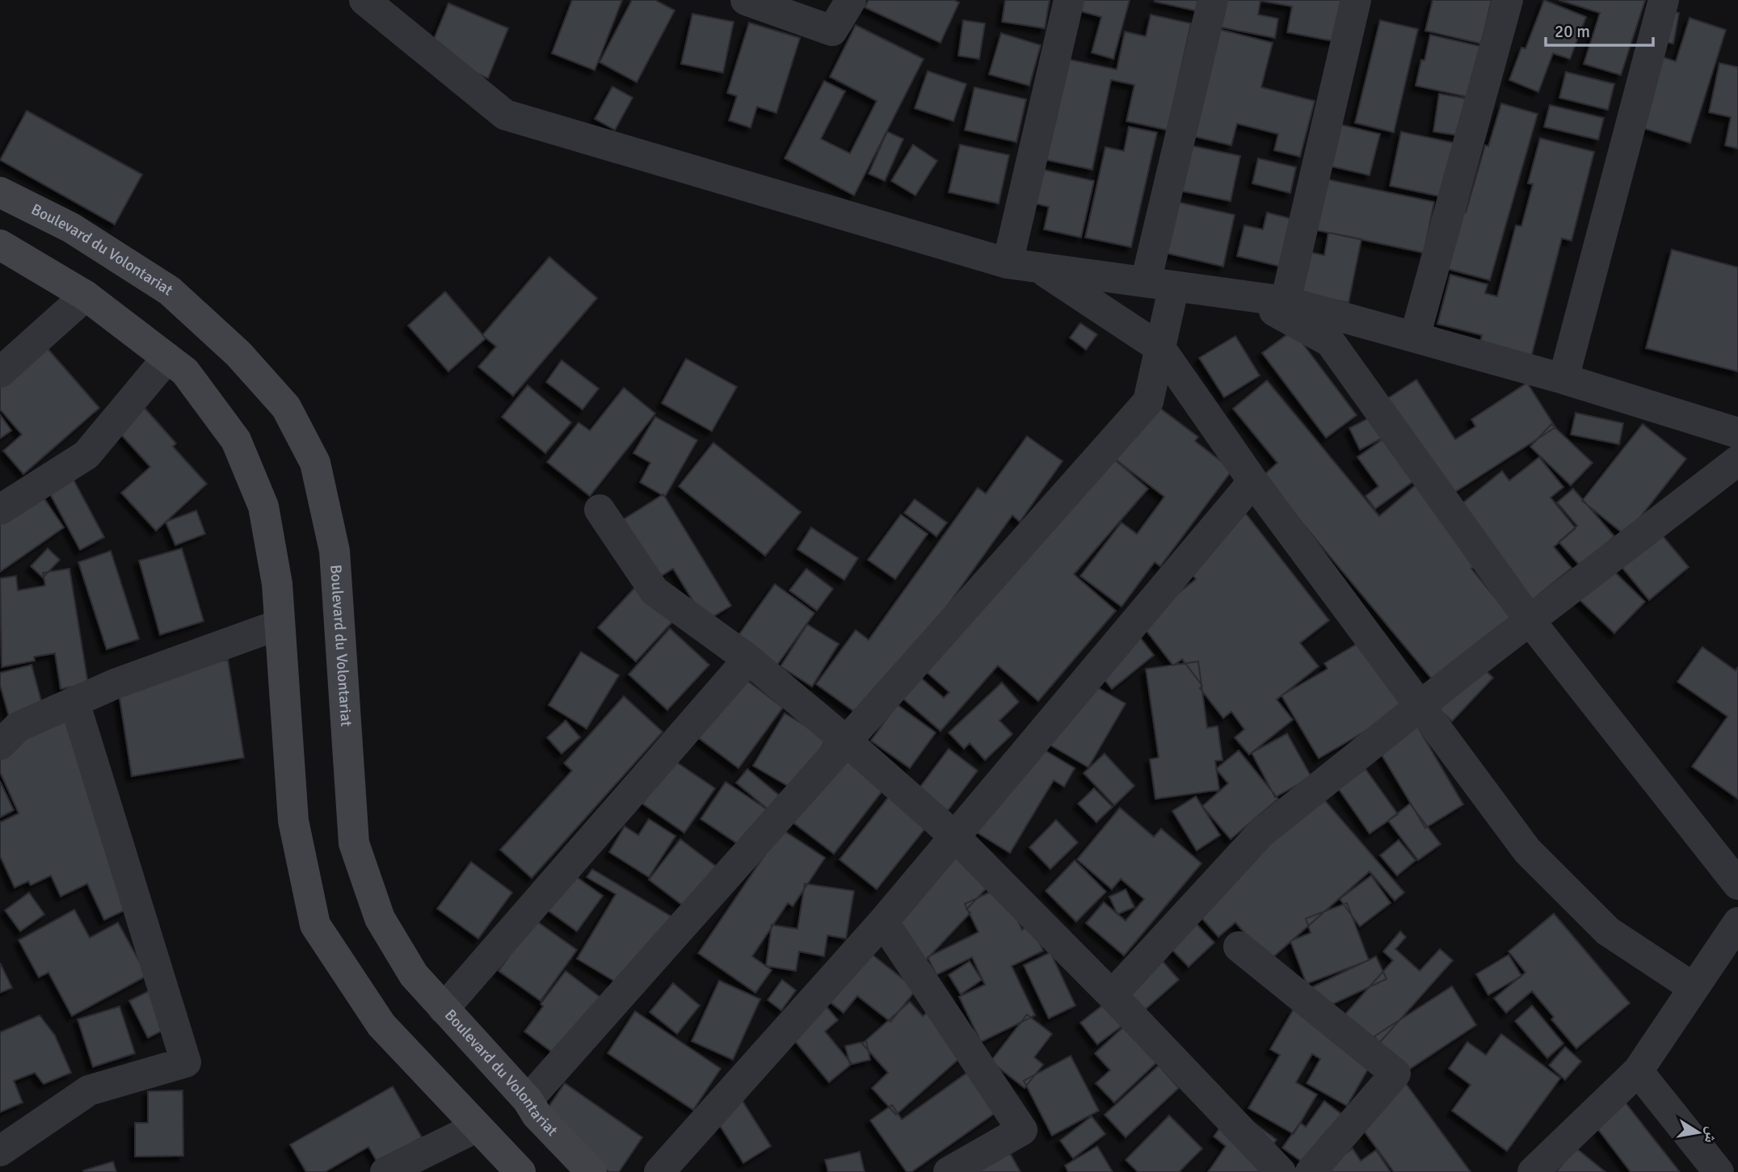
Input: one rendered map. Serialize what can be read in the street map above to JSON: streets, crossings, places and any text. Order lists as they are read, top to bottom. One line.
{"streets":{"main road":["Boulevard du Volontariat"]},"scale_bar":"20 m","north":"right"}
